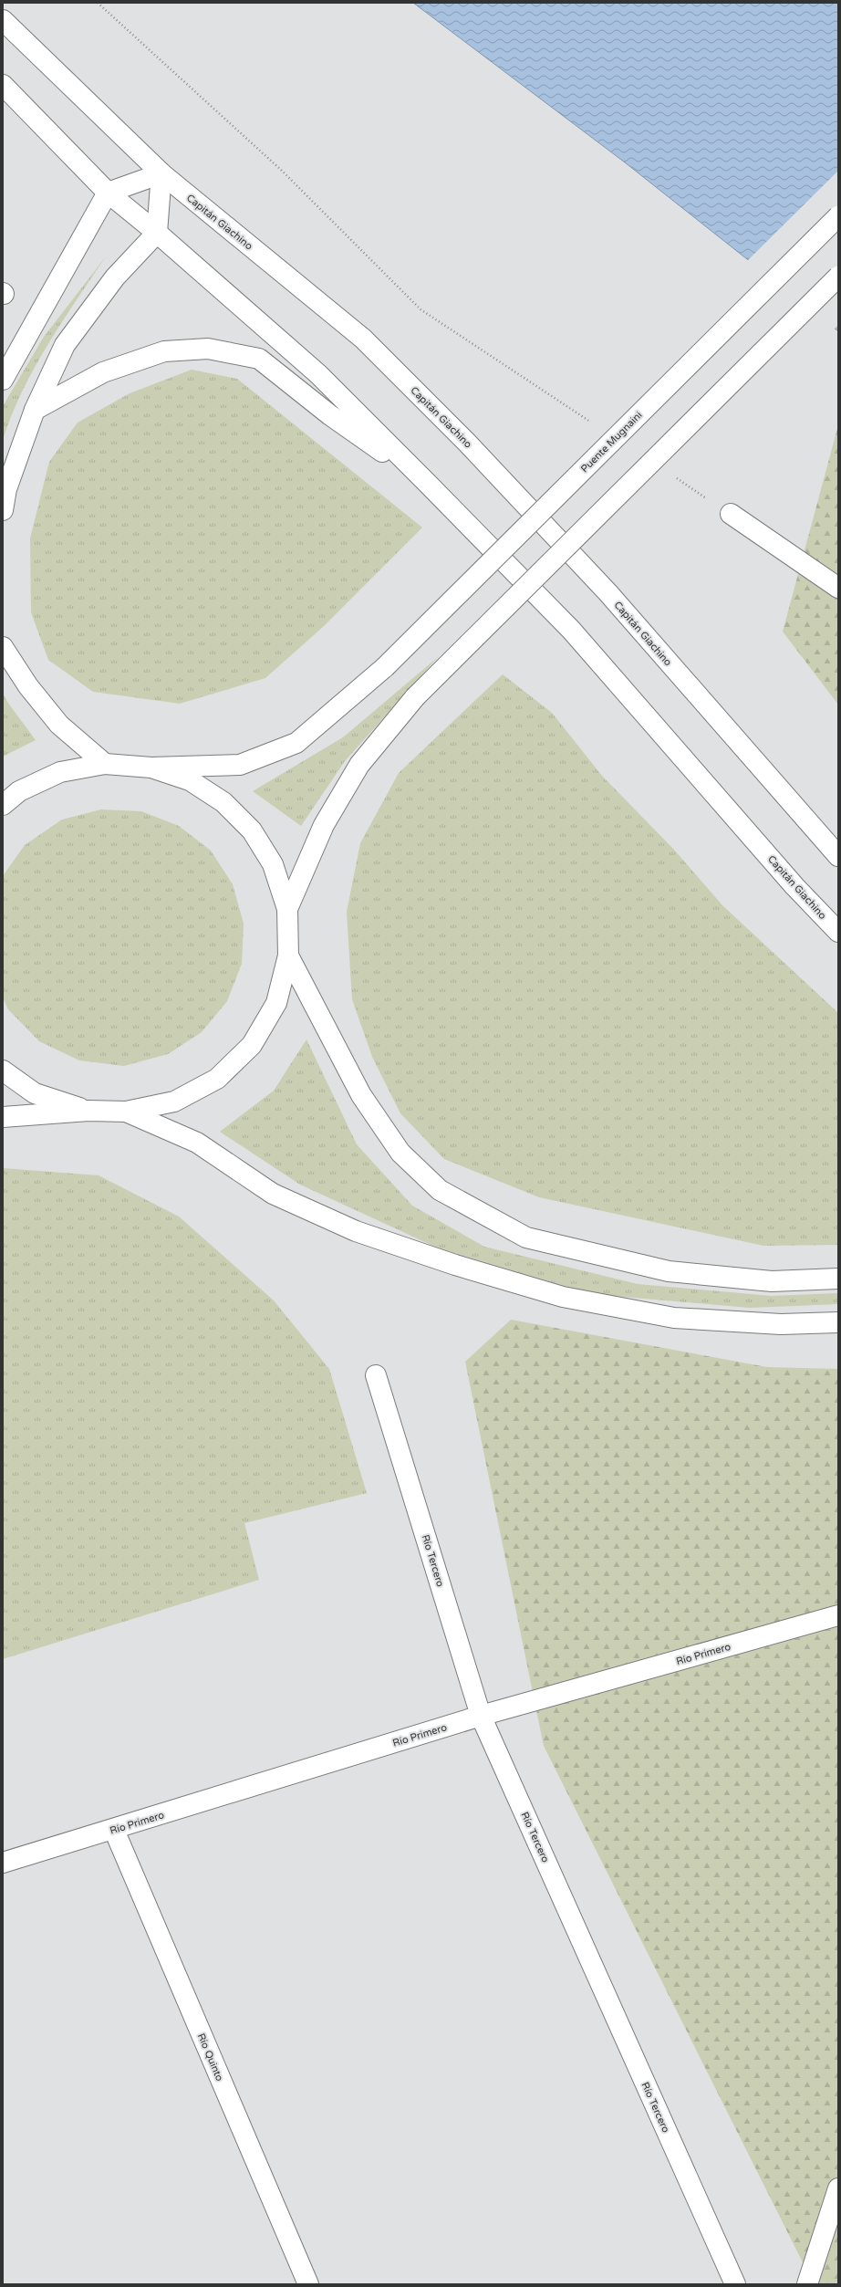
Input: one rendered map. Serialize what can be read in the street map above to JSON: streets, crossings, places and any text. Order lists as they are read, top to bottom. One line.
{"streets":{"main road":["Capitán Giachino","Puente Mugnaini","Río Tercero","Río Primero","Río Quinto"]},"crossings":[["Río Tercero","Río Primero"],["Río Primero","Río Quinto"]]}
